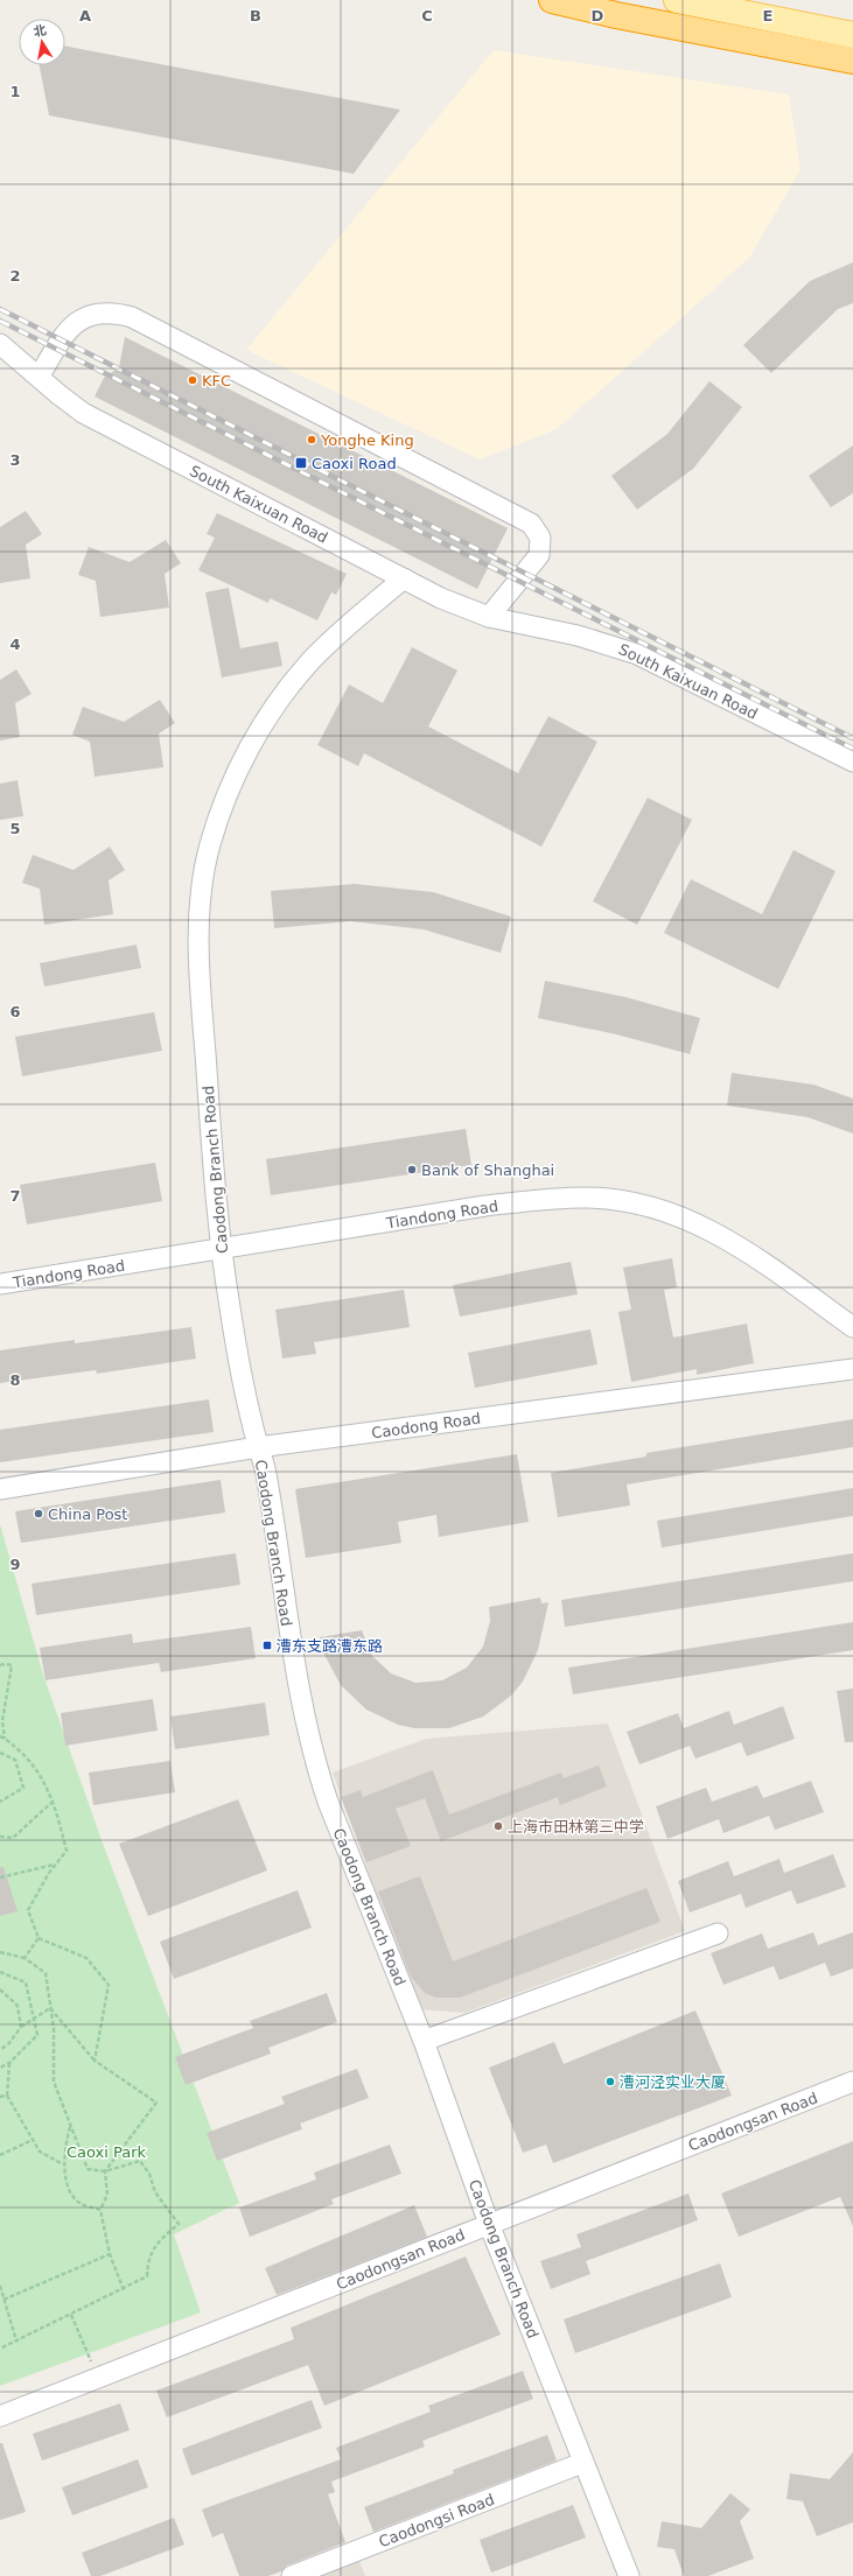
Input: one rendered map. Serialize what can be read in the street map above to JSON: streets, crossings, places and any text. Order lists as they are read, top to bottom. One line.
{"streets":{"street":["South Kaixuan Road","Caodong Branch Road","Tiandong Road","Caodong Road","Caodongsan Road","Caodongsi Road"]},"crossings":[["South Kaixuan Road","Caodong Branch Road"],["Caodong Branch Road","Tiandong Road"],["Caodong Branch Road","Caodong Road"],["Caodong Branch Road","Caodongsan Road"],["Caodong Branch Road","Caodongsi Road"]],"parks":["Caoxi Park"],"places":{"other":["KFC","Yonghe King","Bank of Shanghai","China Post","上海市田林第三中学","漕河泾实业大厦"],"transit":["Caoxi Road","漕东支路漕东路"]},"north":"top","grid":{"columns":["A","B","C","D","E"],"rows":["1","2","3","4","5","6","7","8","9"]}}
